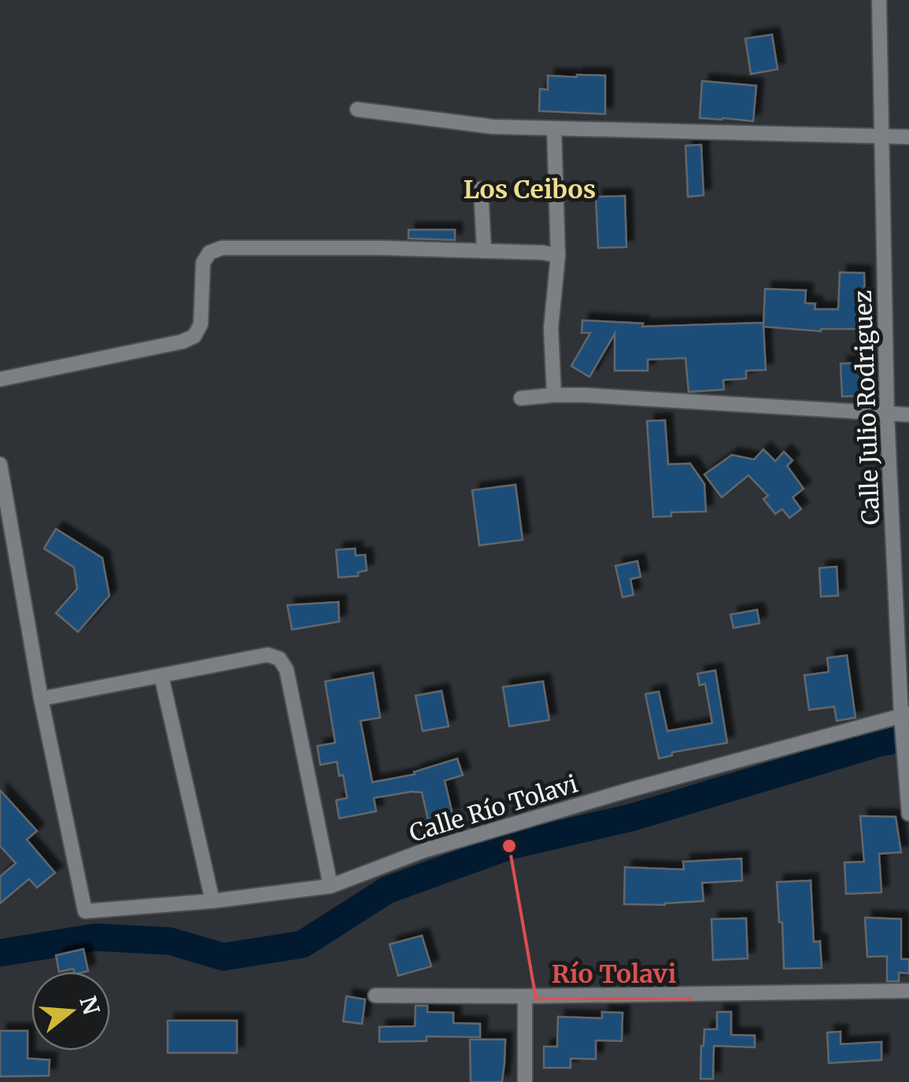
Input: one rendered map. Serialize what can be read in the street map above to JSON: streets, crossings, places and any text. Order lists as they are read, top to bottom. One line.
{"streets":{"street":["Calle Julio Rodriguez","Calle Río Tolavi"]},"crossings":[["Calle Julio Rodriguez","Calle Río Tolavi"]],"districts":["Los Ceibos"],"places":["Río Tolavi"],"north":"right"}
